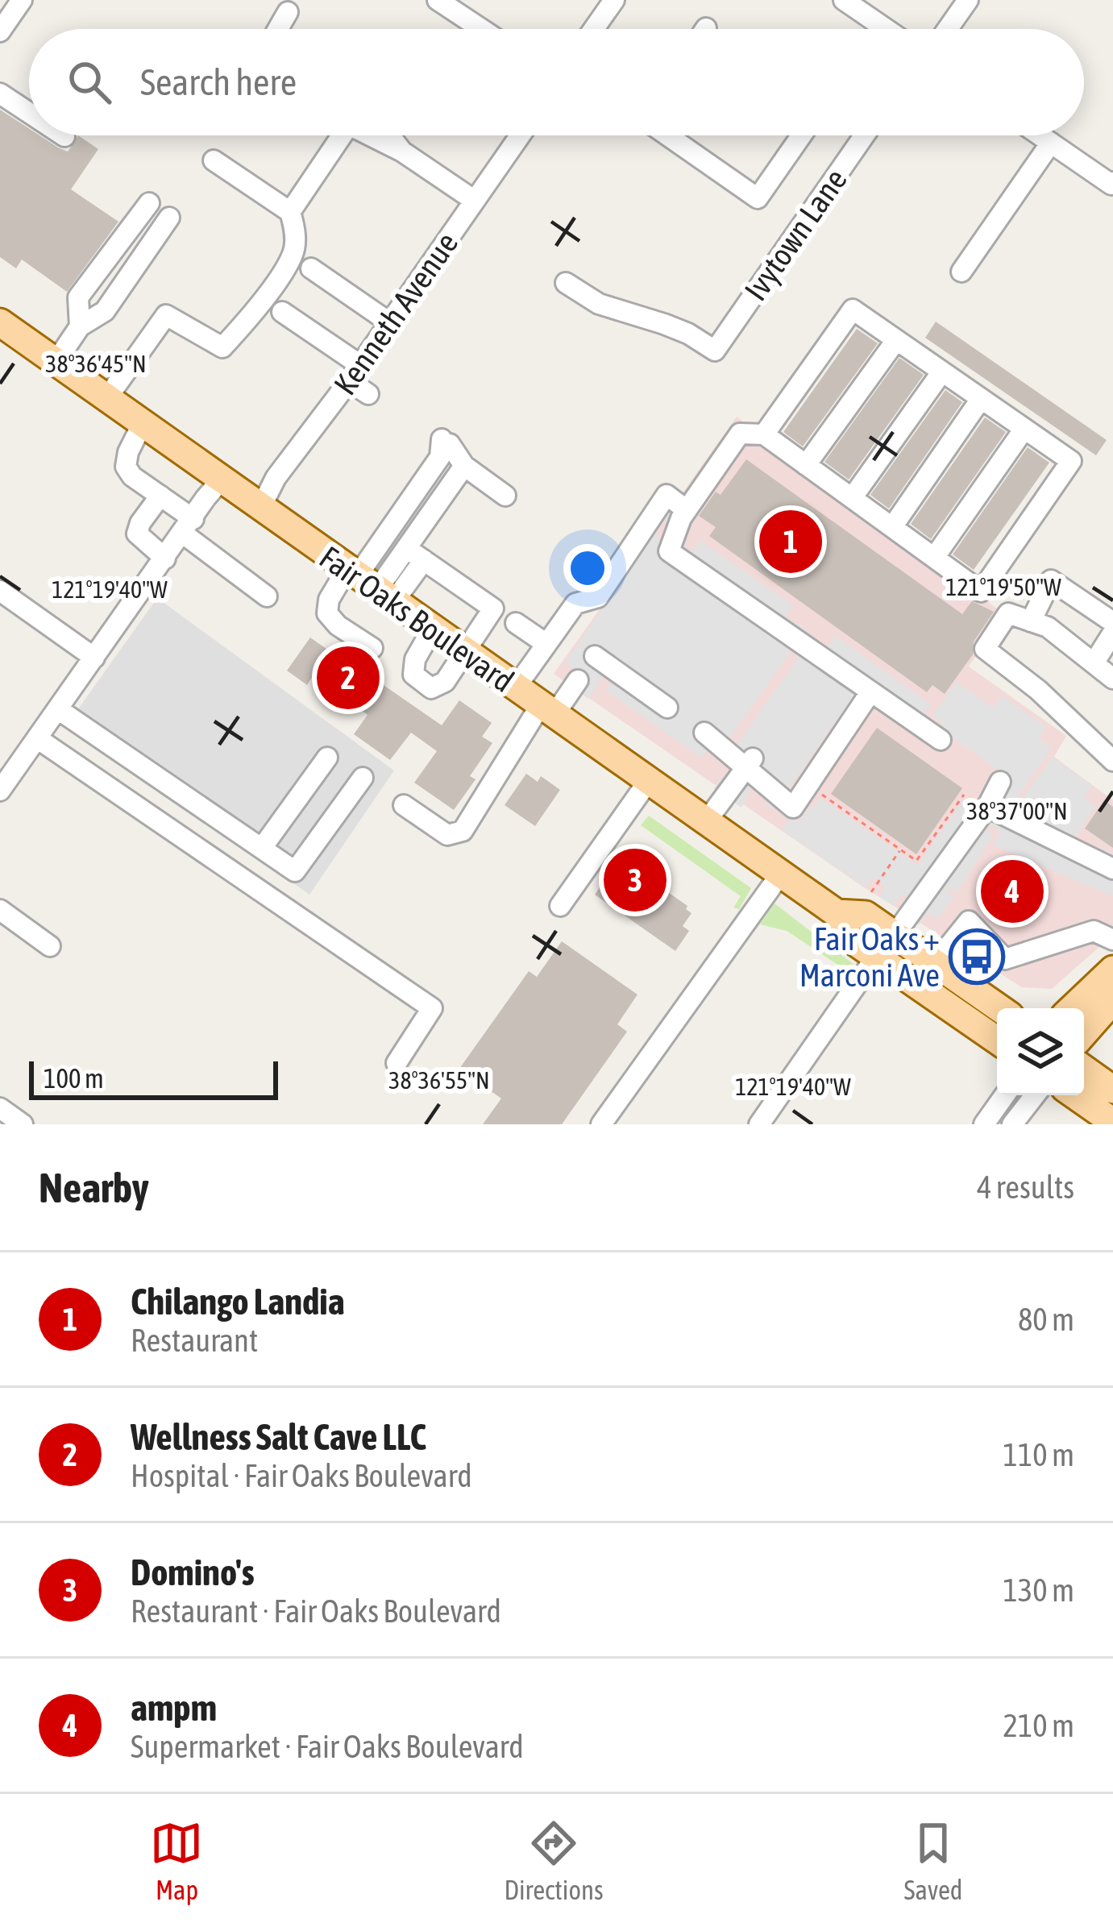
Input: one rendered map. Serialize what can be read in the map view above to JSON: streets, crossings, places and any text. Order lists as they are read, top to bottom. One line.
{"streets":{"main road":["Fair Oaks Boulevard"],"street":["Ivytown Lane","Kenneth Avenue"]},"crossings":[["Kenneth Avenue","Fair Oaks Boulevard"]],"places":{"bus stop":["Fair Oaks + Marconi Ave"]},"scale_bar":"100 m","page":{"search":"Search here","pins":["1","2","3","4"],"scale":"100 m","heading":["Nearby","4 results"],"list":[{"mark":"1","name":"Chilango Landia","note":"Restaurant","value":"80 m"},{"mark":"2","name":"Wellness Salt Cave LLC","note":"Hospital · Fair Oaks Boulevard","value":"110 m"},{"mark":"3","name":"Domino's","note":"Restaurant · Fair Oaks Boulevard","value":"130 m"},{"mark":"4","name":"ampm","note":"Supermarket · Fair Oaks Boulevard","value":"210 m"}],"nav":["Map","Directions","Saved"]},"coordinates":["38°36'45\"N","121°19'50\"W","121°19'40\"W","38°37'00\"N","38°36'55\"N"]}
